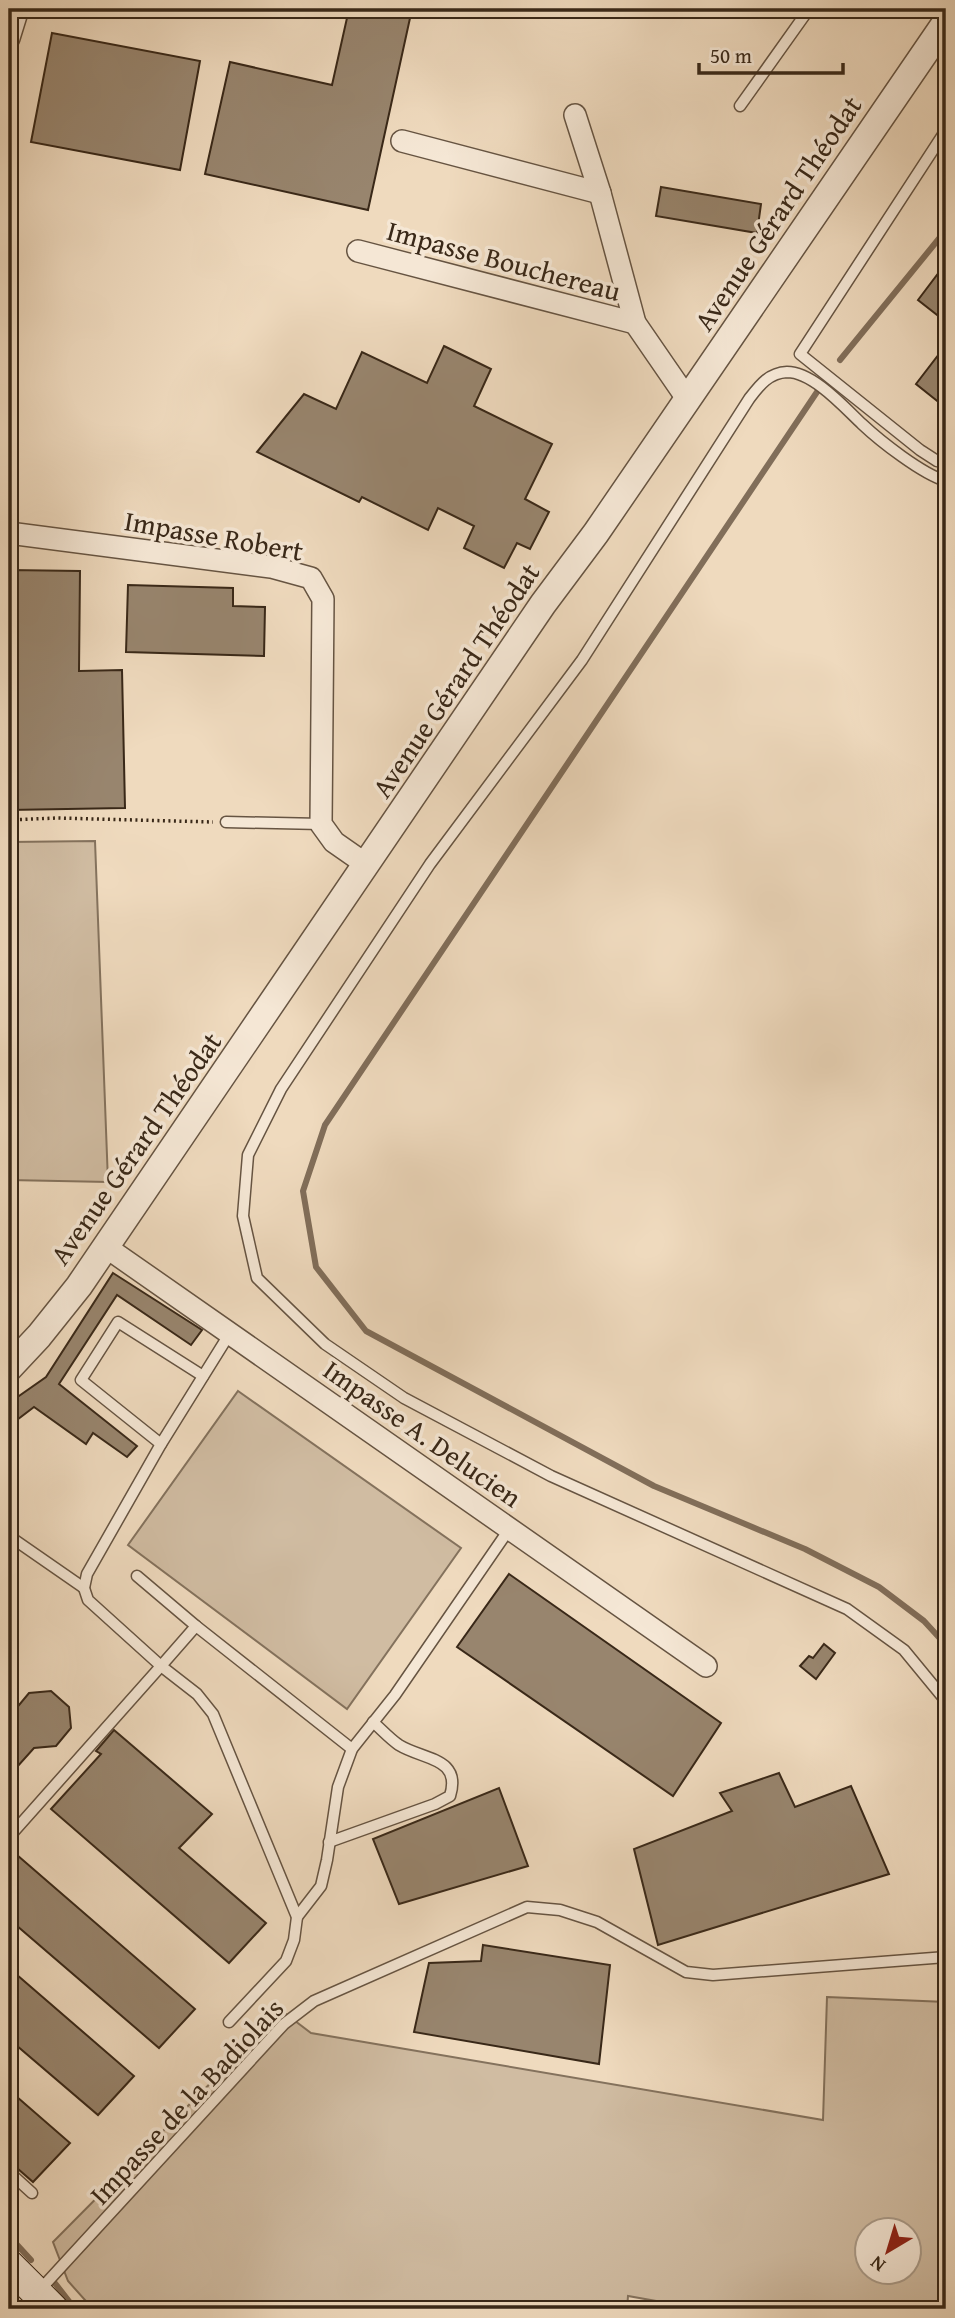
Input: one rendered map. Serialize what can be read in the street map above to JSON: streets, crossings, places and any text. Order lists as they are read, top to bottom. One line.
{"streets":{"street":["Avenue Gérard Théodat","Impasse Bouchereau","Impasse Robert","Impasse A. Delucien"],"lane":["Impasse de la Badiolais"]},"crossings":[["Avenue Gérard Théodat","Impasse Bouchereau"],["Avenue Gérard Théodat","Impasse A. Delucien"]],"scale_bar":"50 m","north":"bottom left"}
